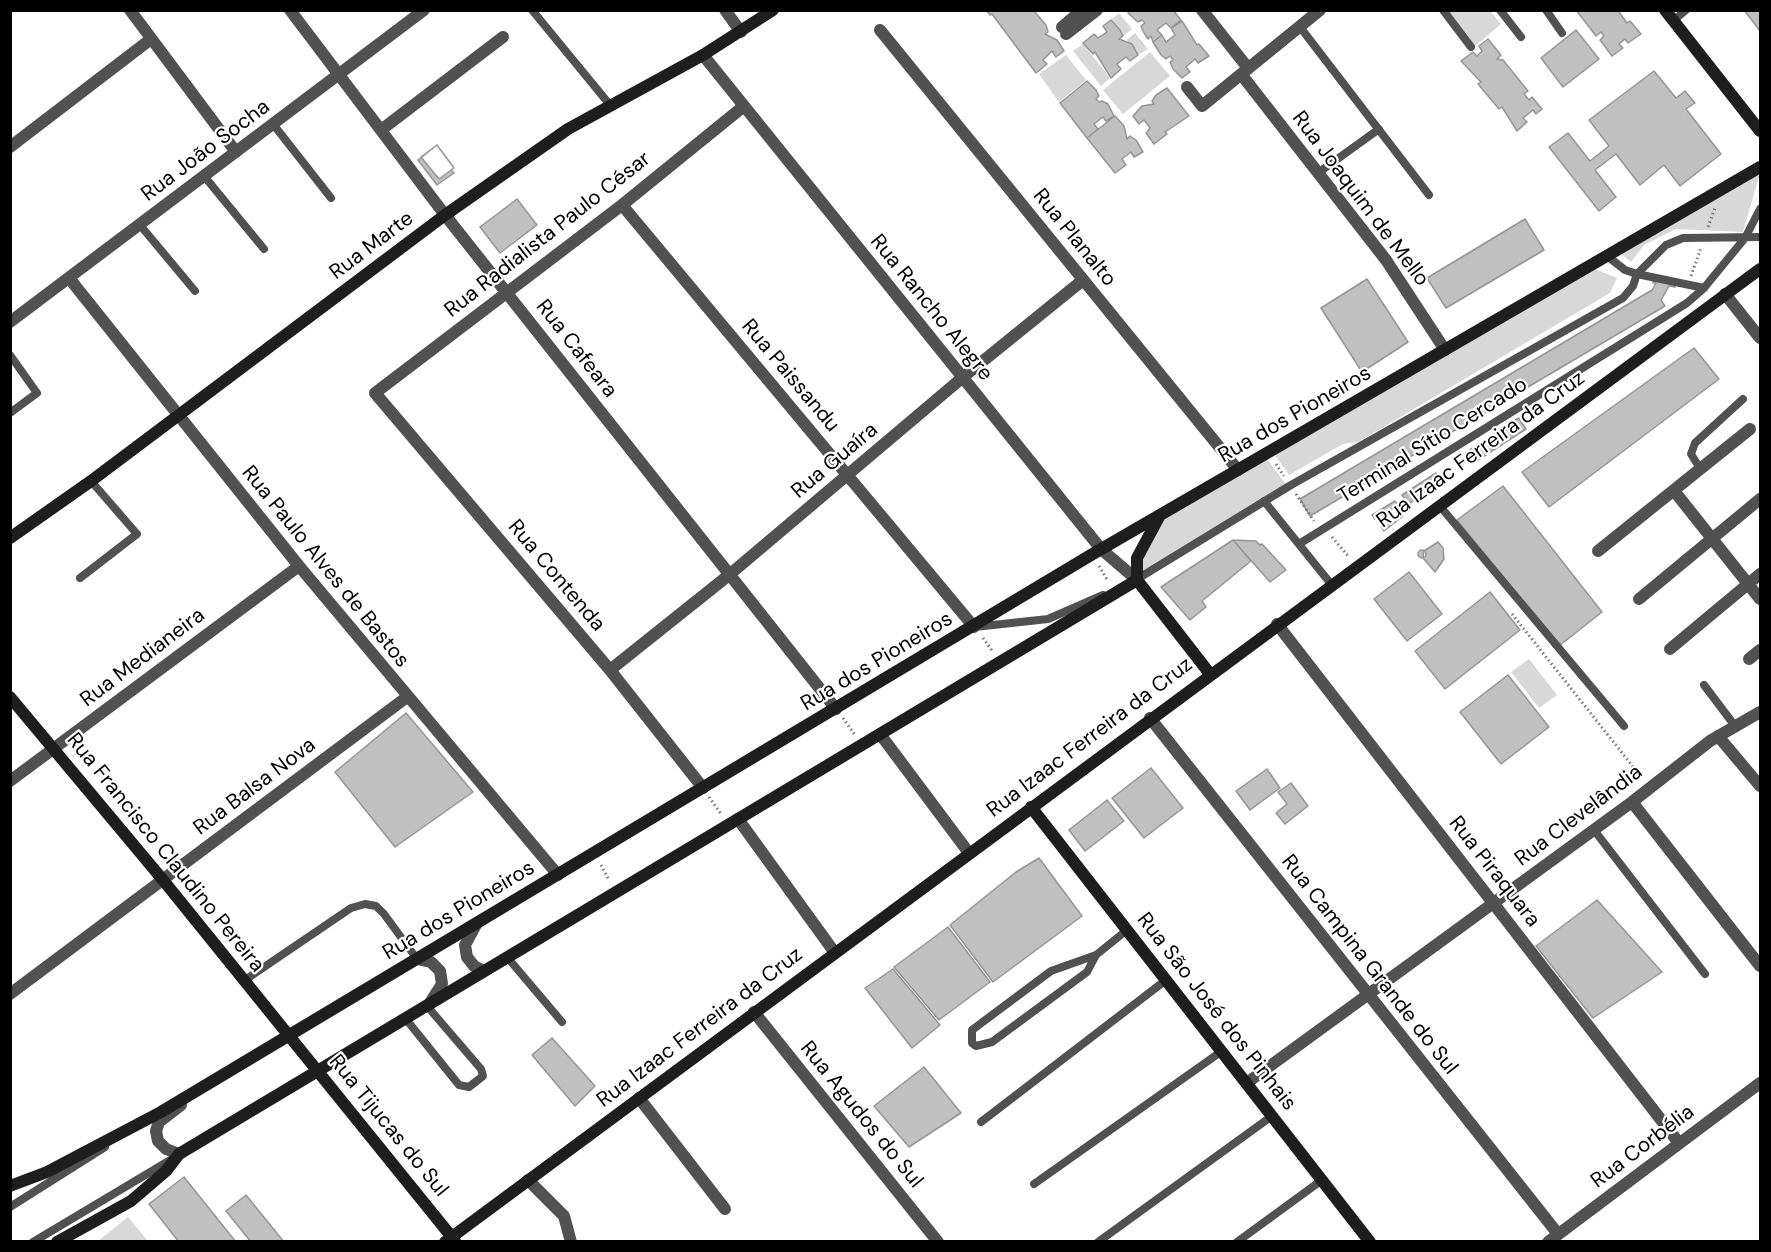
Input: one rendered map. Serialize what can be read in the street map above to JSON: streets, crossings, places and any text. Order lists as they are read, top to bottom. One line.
{"streets":{"street":["Rua João Socha","Rua Joaquim de Mello","Rua Radialista Paulo César","Rua Planalto","Rua Marte","Rua Rancho Alegre","Rua Cafeara","Rua Paissandu","Rua dos Pioneiros","Rua Izaac Ferreira da Cruz","Rua Guaíra","Rua Paulo Alves de Bastos","Rua Contenda","Rua Medianeira","Rua Balsa Nova","Rua Clevelândia","Rua Francisco Claudino Pereira","Rua Piraquara","Rua Campina Grande do Sul","Rua São José dos Pinhais","Rua Agudos do Sul","Rua Tijucas do Sul","Rua Corbélia"],"lane":["Terminal Sítio Cercado"]},"crossings":[["Rua João Socha","Rua Cafeara"],["Rua João Socha","Rua Paulo Alves de Bastos"],["Rua Joaquim de Mello","Rua dos Pioneiros"],["Rua Radialista Paulo César","Rua Rancho Alegre"],["Rua Radialista Paulo César","Rua Cafeara"],["Rua Radialista Paulo César","Rua Paissandu"],["Rua Radialista Paulo César","Rua Contenda"],["Rua Planalto","Rua dos Pioneiros"],["Rua Planalto","Rua Guaíra"],["Rua Marte","Rua Rancho Alegre"],["Rua Marte","Rua Cafeara"],["Rua Marte","Rua Paulo Alves de Bastos"],["Rua Rancho Alegre","Rua dos Pioneiros"],["Rua Rancho Alegre","Rua Izaac Ferreira da Cruz"],["Rua Rancho Alegre","Rua Guaíra"],["Rua Cafeara","Rua dos Pioneiros"],["Rua Cafeara","Rua Guaíra"],["Rua Paissandu","Rua dos Pioneiros"],["Rua Paissandu","Rua Guaíra"],["Rua dos Pioneiros","Rua Paulo Alves de Bastos"],["Rua dos Pioneiros","Rua Contenda"],["Rua dos Pioneiros","Rua Francisco Claudino Pereira"],["Rua dos Pioneiros","Rua Tijucas do Sul"],["Rua Izaac Ferreira da Cruz","Rua Piraquara"],["Rua Izaac Ferreira da Cruz","Rua Campina Grande do Sul"],["Rua Izaac Ferreira da Cruz","Rua São José dos Pinhais"],["Rua Izaac Ferreira da Cruz","Rua Agudos do Sul"],["Rua Izaac Ferreira da Cruz","Rua Tijucas do Sul"],["Rua Guaíra","Rua Contenda"],["Rua Paulo Alves de Bastos","Rua Medianeira"],["Rua Paulo Alves de Bastos","Rua Balsa Nova"],["Rua Medianeira","Rua Francisco Claudino Pereira"],["Rua Balsa Nova","Rua Francisco Claudino Pereira"],["Rua Clevelândia","Rua Piraquara"],["Rua Clevelândia","Rua Campina Grande do Sul"],["Rua Clevelândia","Rua São José dos Pinhais"],["Rua Francisco Claudino Pereira","Rua Tijucas do Sul"],["Rua Piraquara","Rua Corbélia"],["Rua Campina Grande do Sul","Rua Corbélia"]]}
